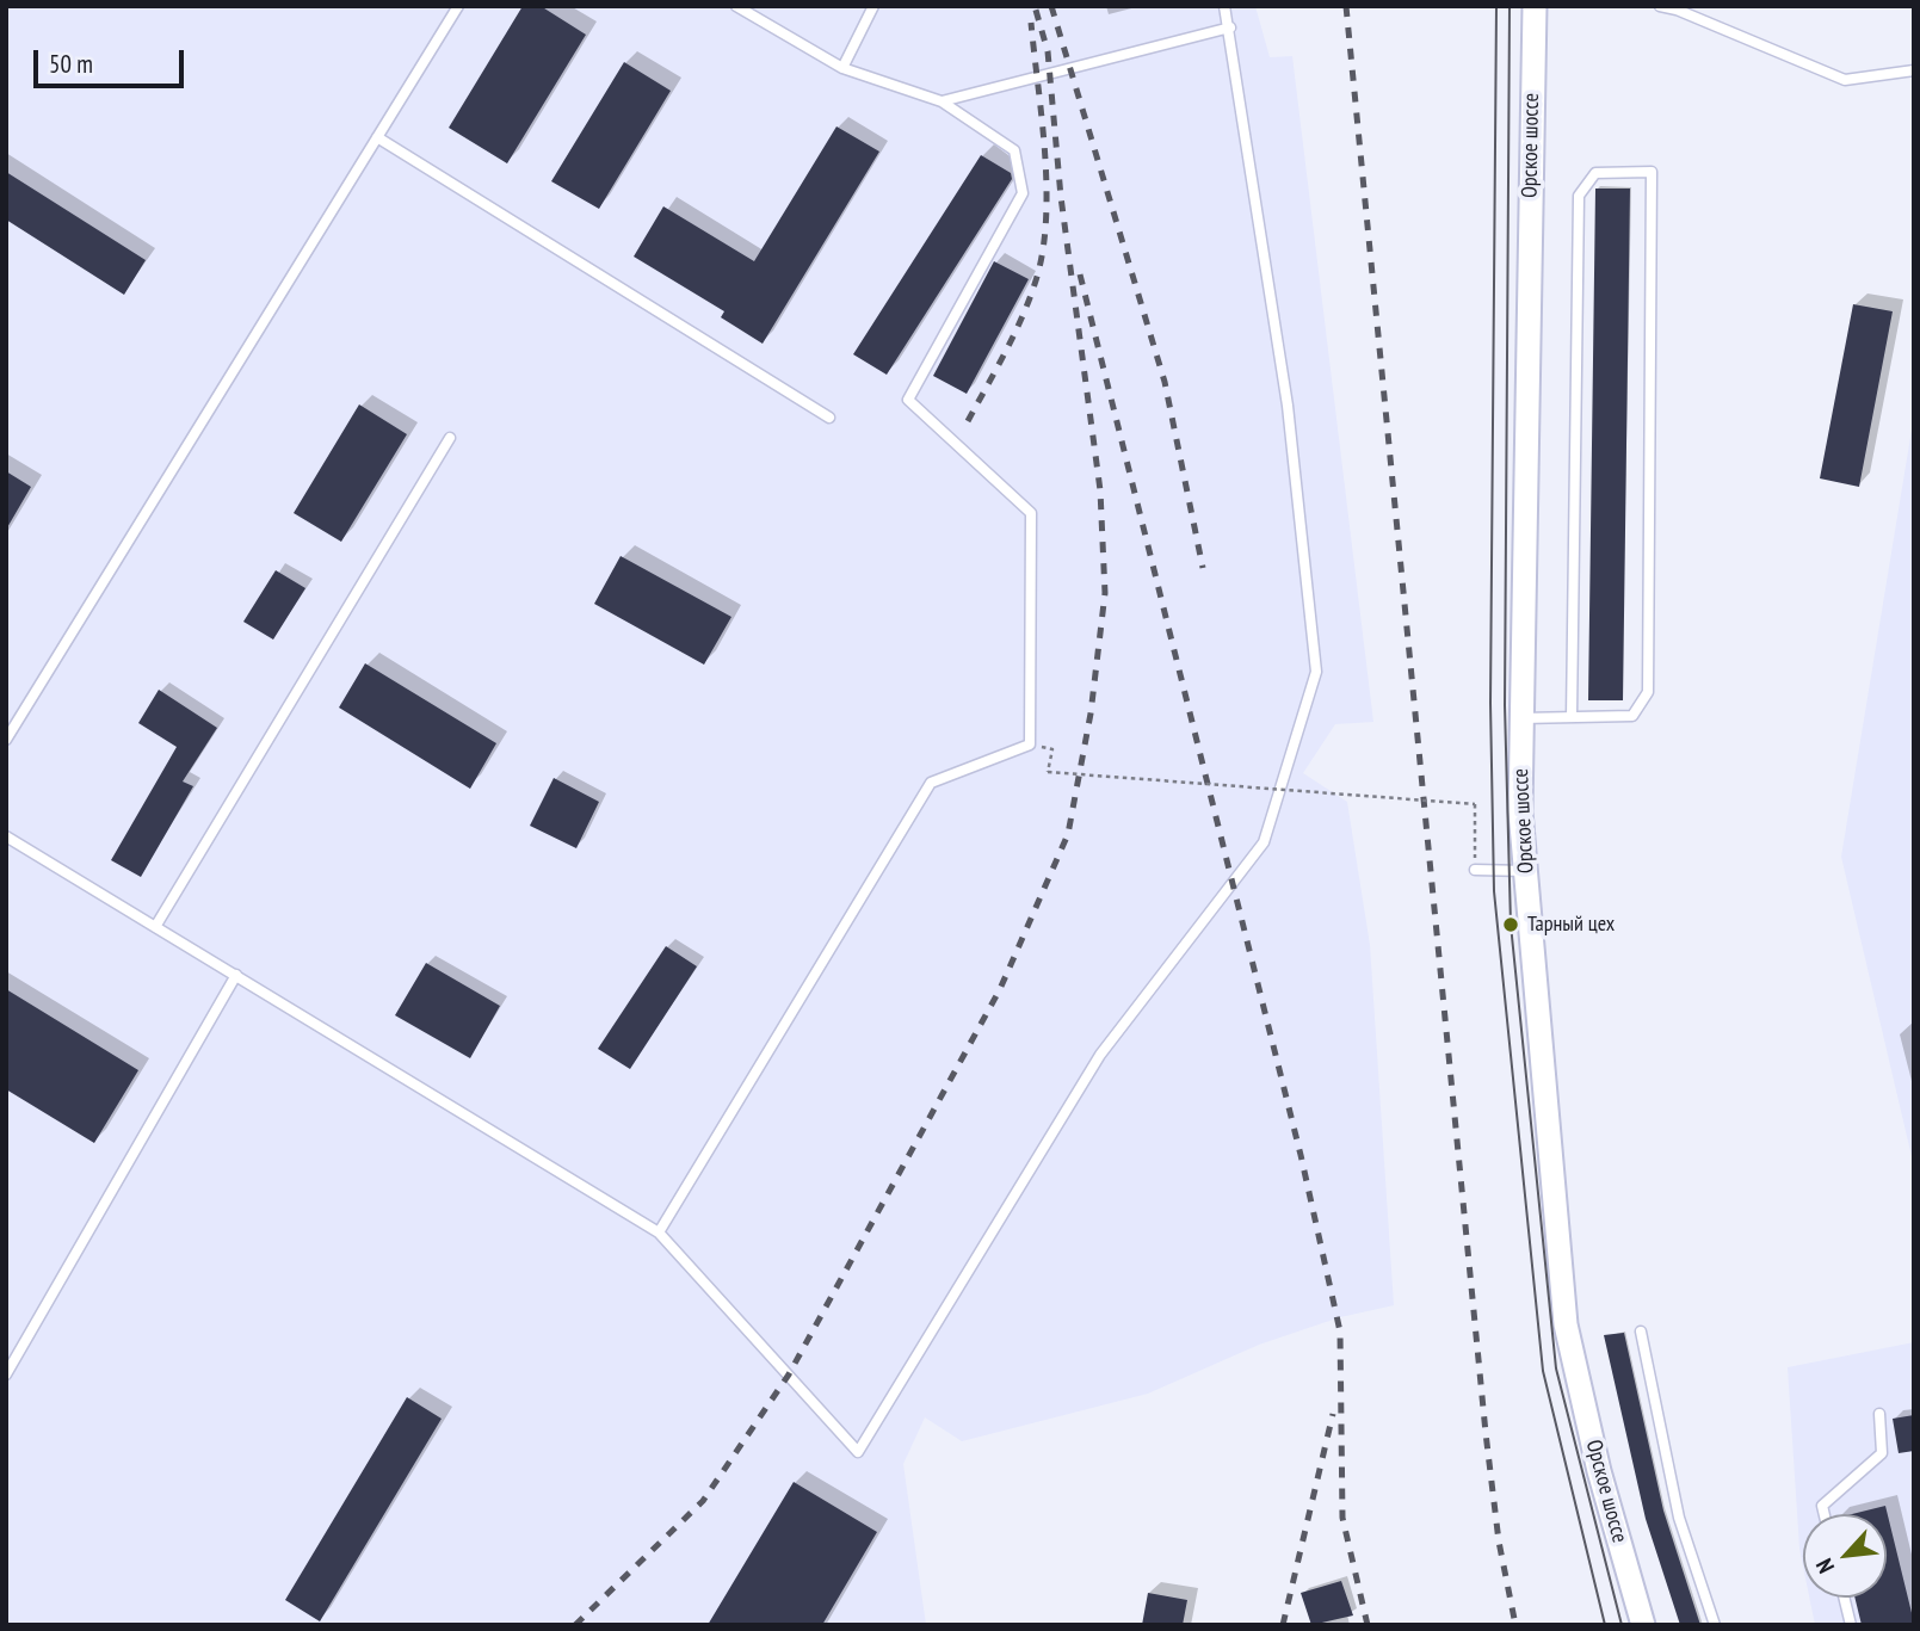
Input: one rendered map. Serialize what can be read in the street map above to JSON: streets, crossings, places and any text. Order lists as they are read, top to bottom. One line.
{"streets":{"street":["Орское шоссе"]},"places":["Тарный цех"],"scale_bar":"50 m","north":"bottom left"}
